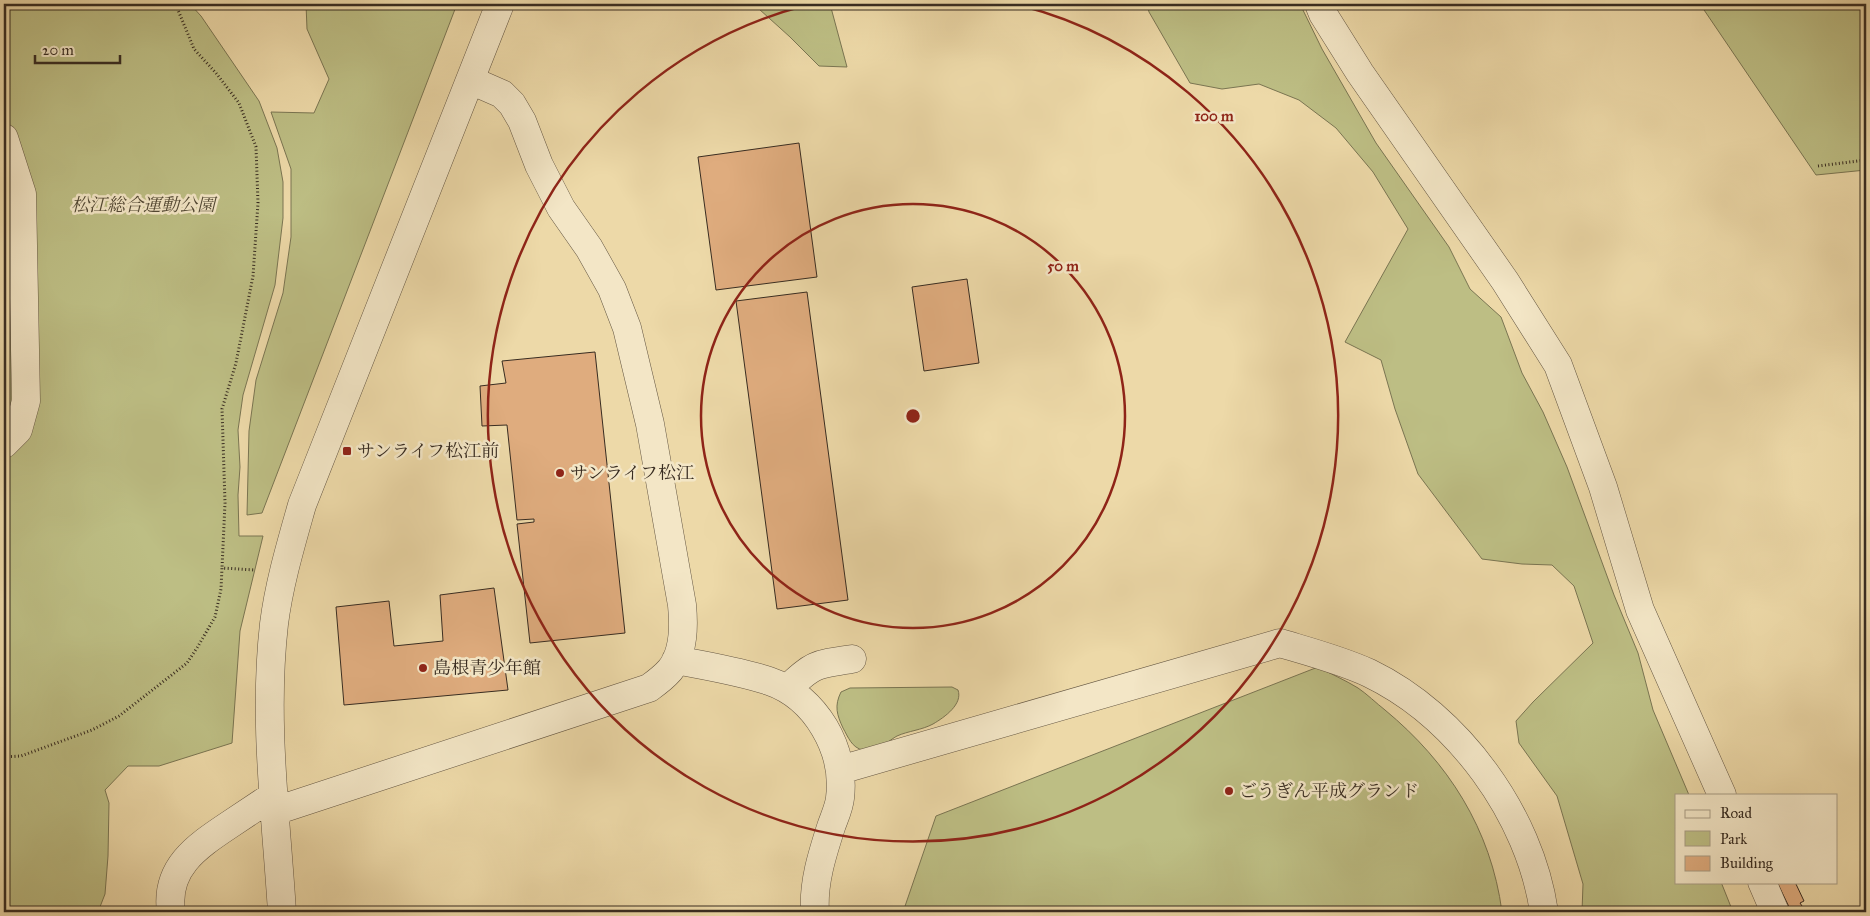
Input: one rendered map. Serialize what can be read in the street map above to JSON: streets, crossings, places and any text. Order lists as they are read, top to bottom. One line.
{"parks":["松江総合運動公園"],"places":{"transit":["サンライフ松江前"],"other":["サンライフ松江","島根青少年館","ごうぎん平成グランド"]},"legend":["Road","Park","Building"],"scale_bar":"20 m","rings":["100 m","50 m"]}
